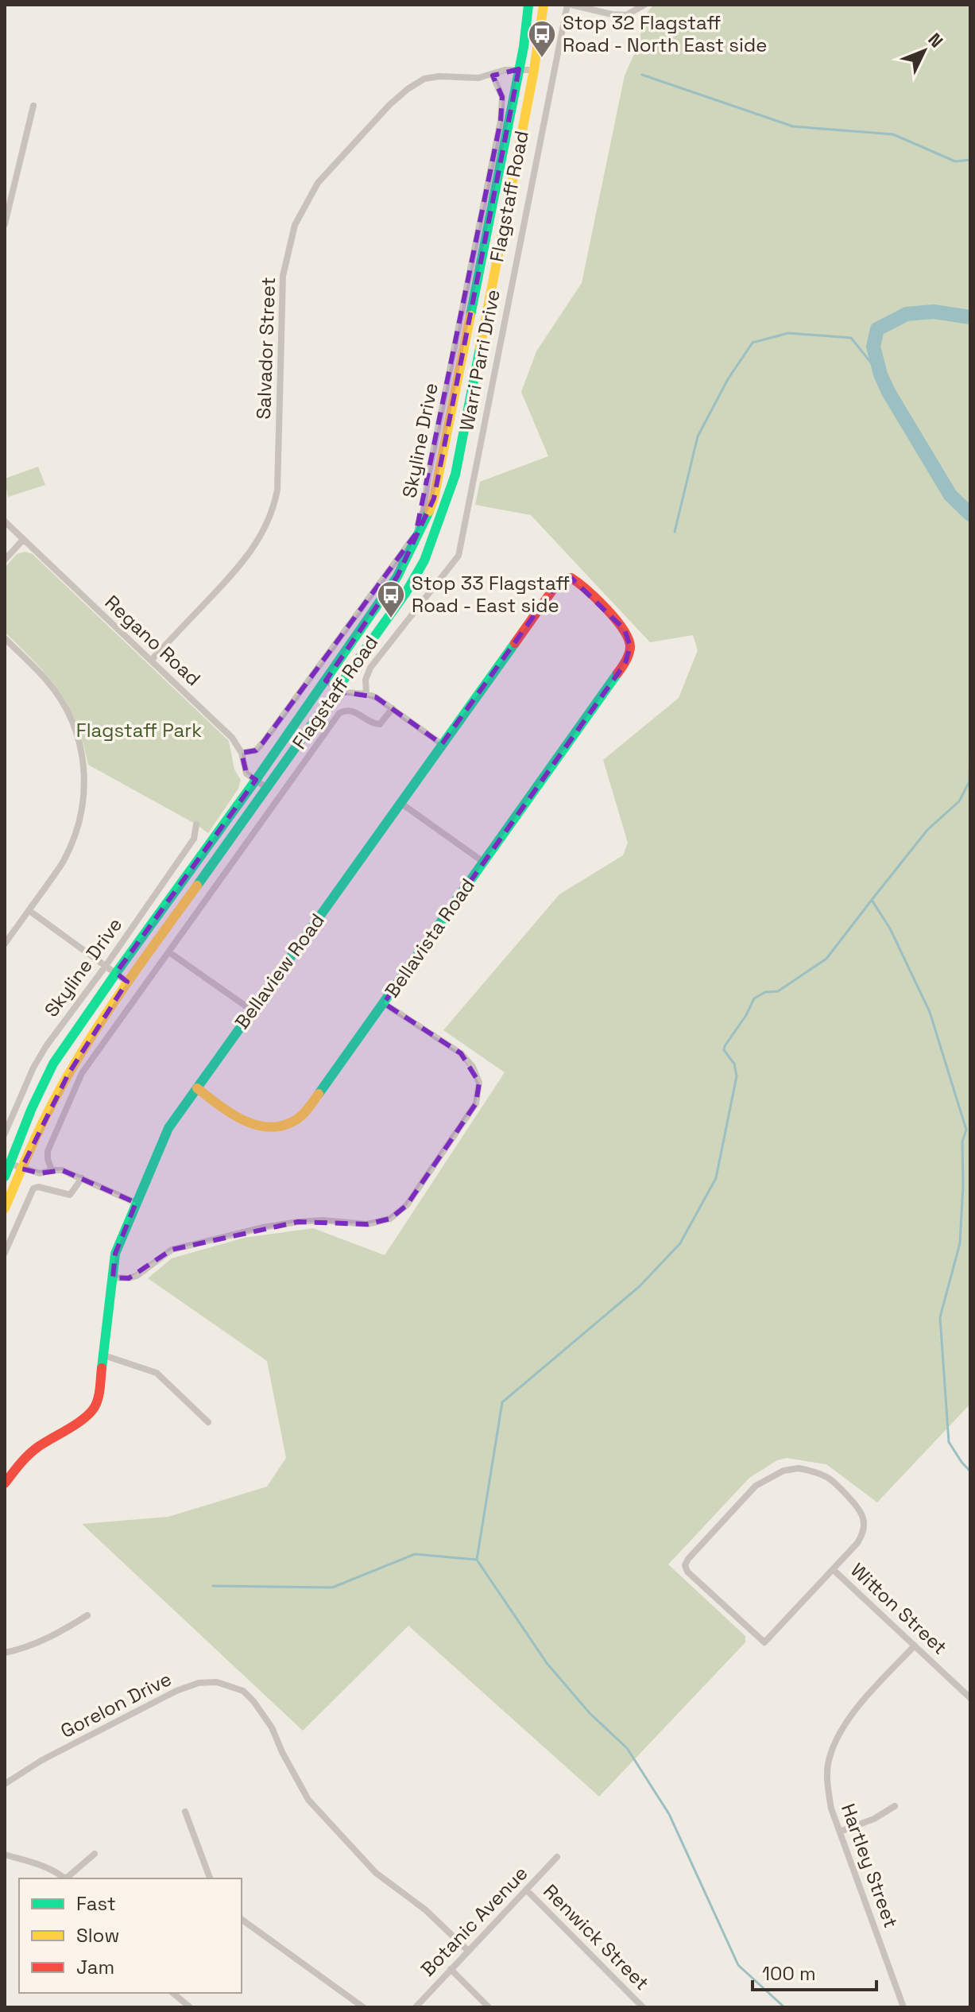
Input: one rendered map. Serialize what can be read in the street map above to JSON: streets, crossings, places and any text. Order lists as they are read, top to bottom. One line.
{"streets":{"main road":["Flagstaff Road","Bellavista Road","Bellaview Road"],"street":["Salvador Street","Warri Parri Drive","Skyline Drive","Regano Road","Witton Street","Gorelon Drive","Hartley Street","Botanic Avenue","Renwick Street"]},"crossings":[["Flagstaff Road","Salvador Street"],["Flagstaff Road","Regano Road"],["Salvador Street","Skyline Drive"],["Salvador Street","Regano Road"],["Skyline Drive","Regano Road"],["Bellavista Road","Bellaview Road"],["Witton Street","Hartley Street"],["Gorelon Drive","Botanic Avenue"],["Botanic Avenue","Renwick Street"]],"parks":["Flagstaff Park"],"places":{"bus stop":["Stop 32 Flagstaff Road - North East side","Stop 33 Flagstaff Road - East side"]},"legend":["Fast","Slow","Jam"],"scale_bar":"100 m","north":"top right"}
